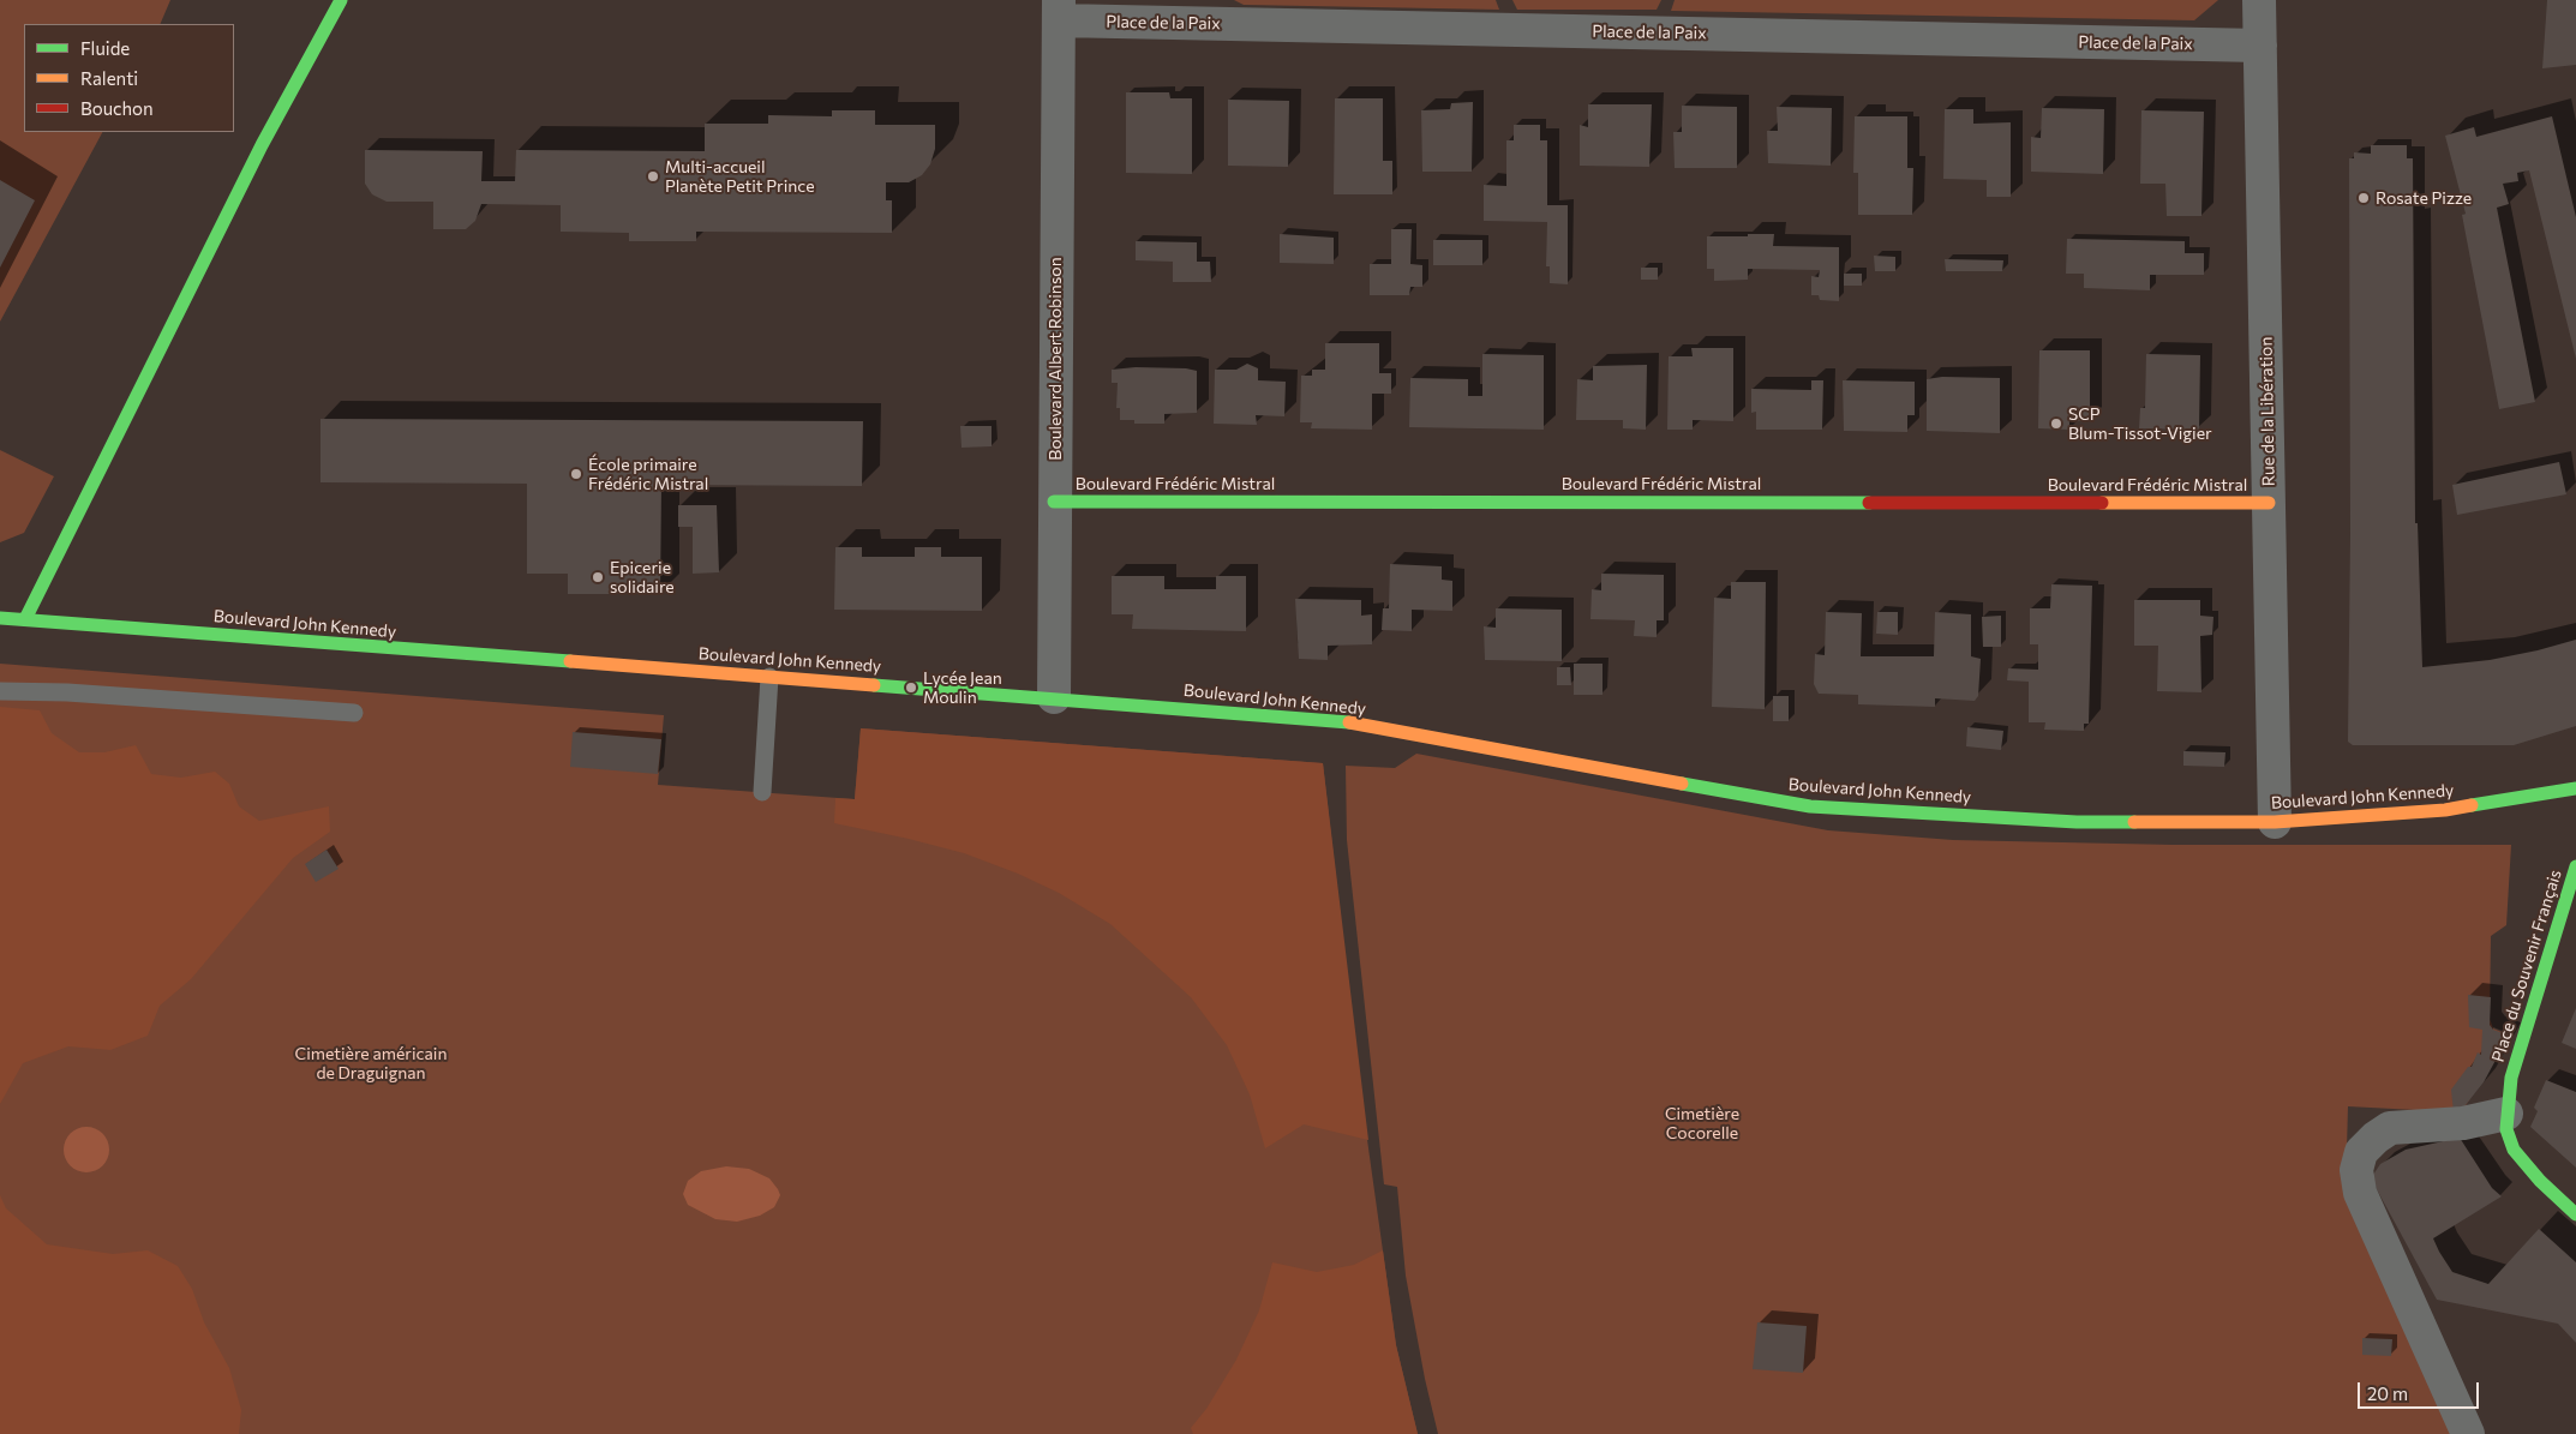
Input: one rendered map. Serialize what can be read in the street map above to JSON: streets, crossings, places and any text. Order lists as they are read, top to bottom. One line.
{"streets":{"street":["Place de la Paix","Boulevard Albert Robinson","Rue de la Libération","Boulevard Frédéric Mistral","Boulevard John Kennedy","Place du Souvenir Français"]},"crossings":[["Place de la Paix","Boulevard Albert Robinson"],["Place de la Paix","Rue de la Libération"],["Boulevard Albert Robinson","Boulevard Frédéric Mistral"],["Boulevard Albert Robinson","Boulevard John Kennedy"],["Rue de la Libération","Boulevard Frédéric Mistral"],["Rue de la Libération","Boulevard John Kennedy"]],"parks":["Cimetière américain de Draguignan","Cimetière Cocorelle"],"places":["Multi-accueil Planète Petit Prince","Rosate Pizze","SCP Blum-Tissot-Vigier","École primaire Frédéric Mistral","Epicerie solidaire","Lycée Jean Moulin"],"legend":["Fluide","Ralenti","Bouchon"],"scale_bar":"20 m"}
